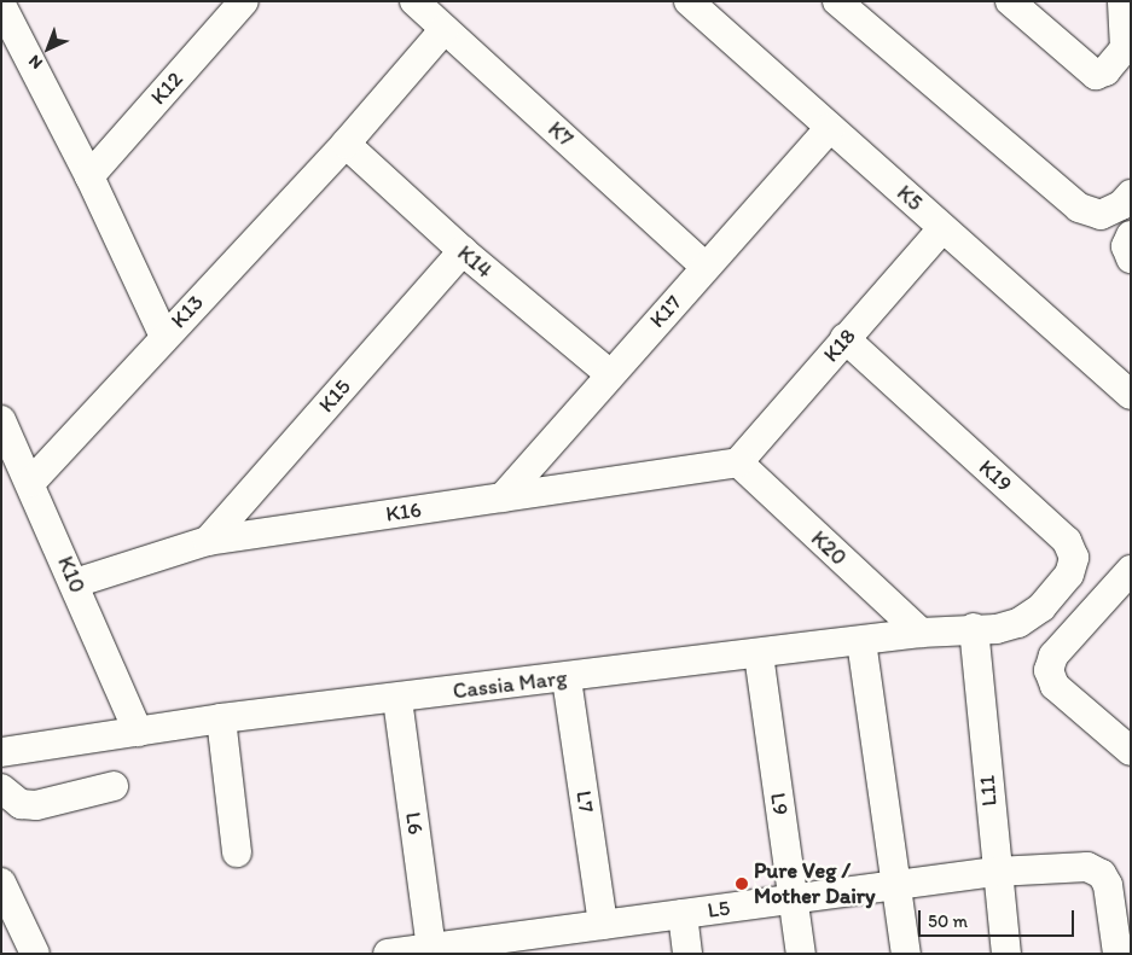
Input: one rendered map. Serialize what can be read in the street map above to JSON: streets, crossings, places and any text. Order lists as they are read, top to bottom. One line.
{"streets":{"street":["K12","K7","K5","K14","K13","K17","K18","K15","K19","K16","K20","K10","Cassia Marg","L11","L7","L9","L6","L5"]},"crossings":[["K7","K13"],["K7","K17"],["K5","K17"],["K5","K18"],["K14","K13"],["K14","K17"],["K14","K15"],["K13","K10"],["K17","K16"],["K18","K19"],["K18","K16"],["K18","K20"],["K15","K16"],["K19","Cassia Marg"],["K16","K20"],["K16","K10"],["K20","Cassia Marg"],["K10","Cassia Marg"],["Cassia Marg","L11"],["Cassia Marg","L7"],["Cassia Marg","L9"],["Cassia Marg","L6"],["L11","L5"],["L7","L5"],["L9","L5"],["L6","L5"]],"places":["Pure Veg / Mother Dairy"],"scale_bar":"50 m","north":"bottom left"}
